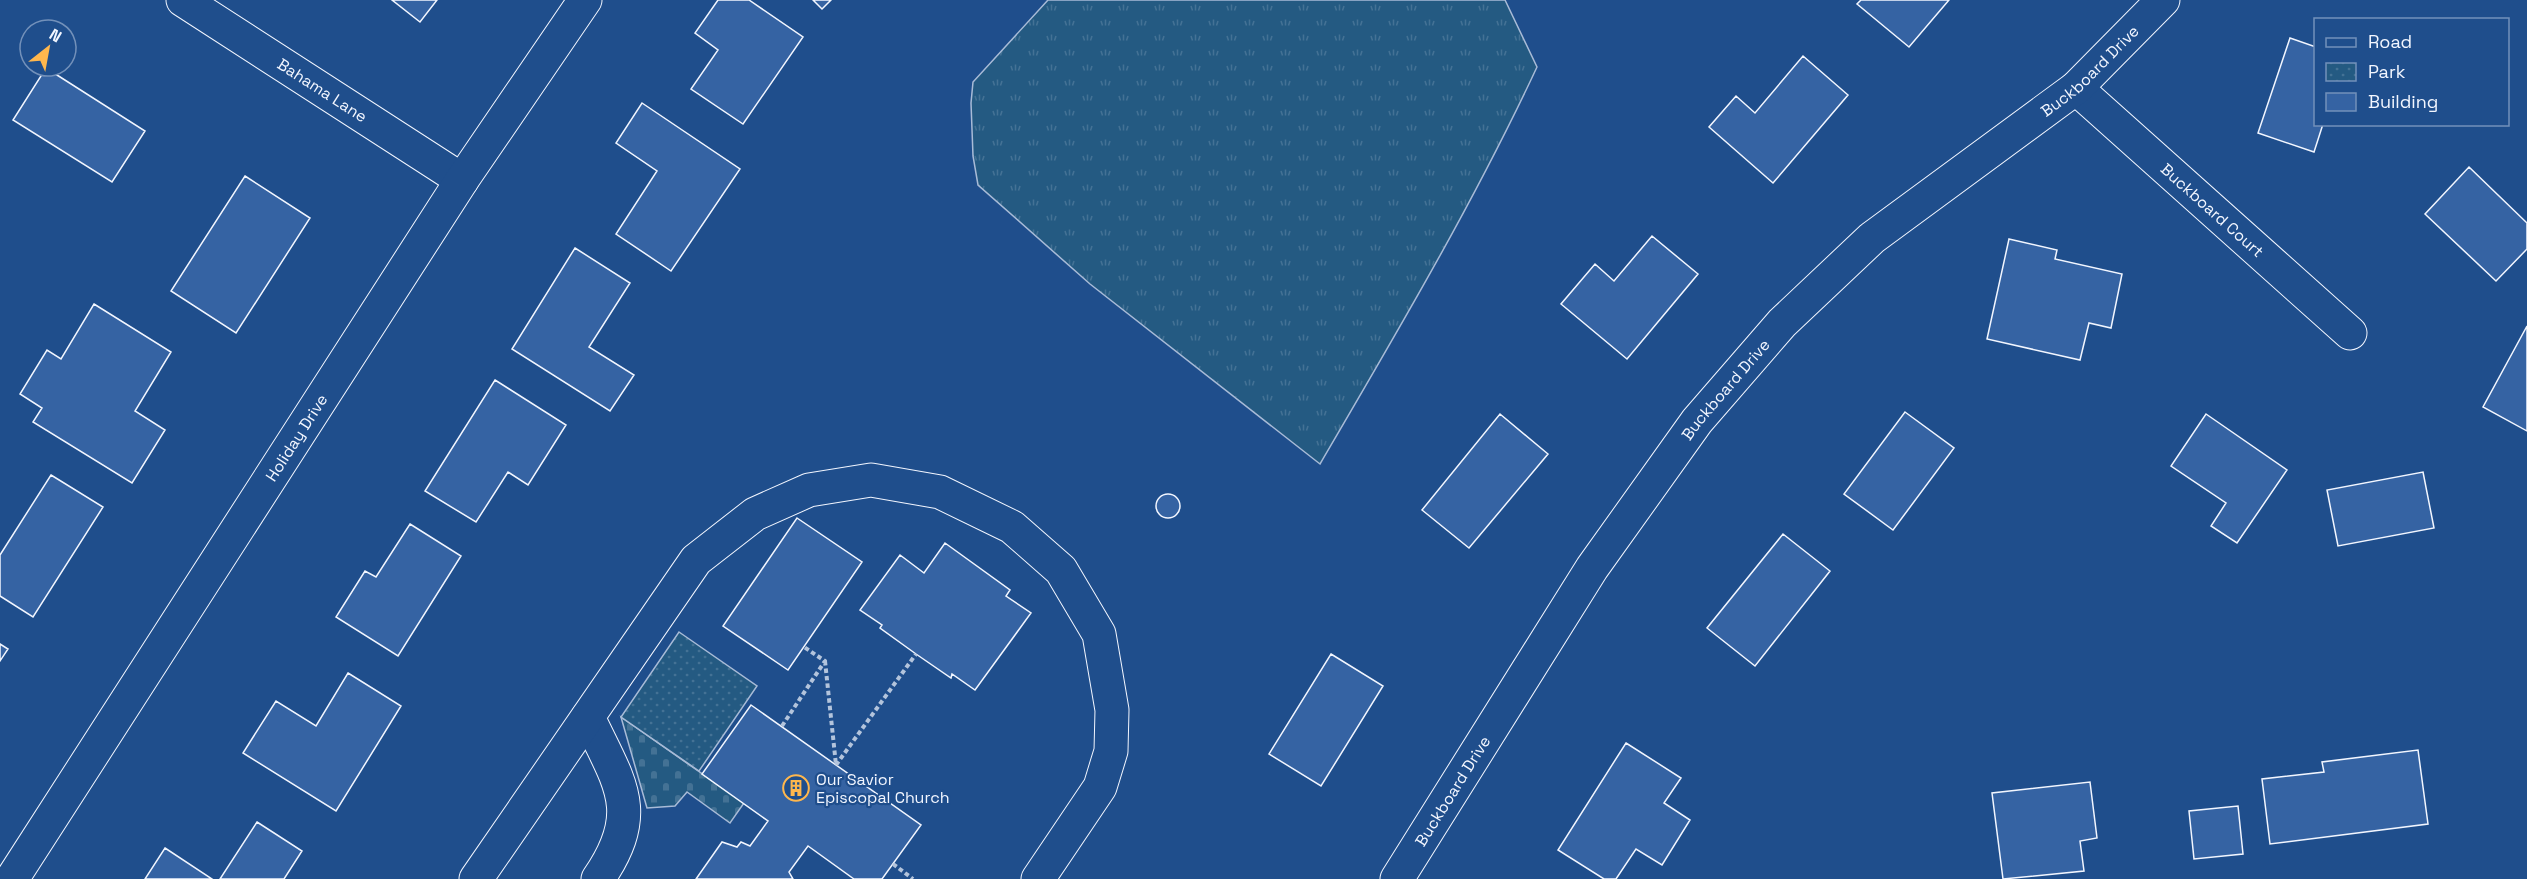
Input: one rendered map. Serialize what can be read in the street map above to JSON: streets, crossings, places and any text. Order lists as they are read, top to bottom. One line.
{"streets":{"street":["Buckboard Drive","Bahama Lane","Buckboard Court","Holiday Drive"]},"crossings":[["Buckboard Drive","Buckboard Court"],["Bahama Lane","Holiday Drive"]],"places":{"building":["Our Savior Episcopal Church"]},"legend":["Road","Park","Building"],"north":"top right"}
